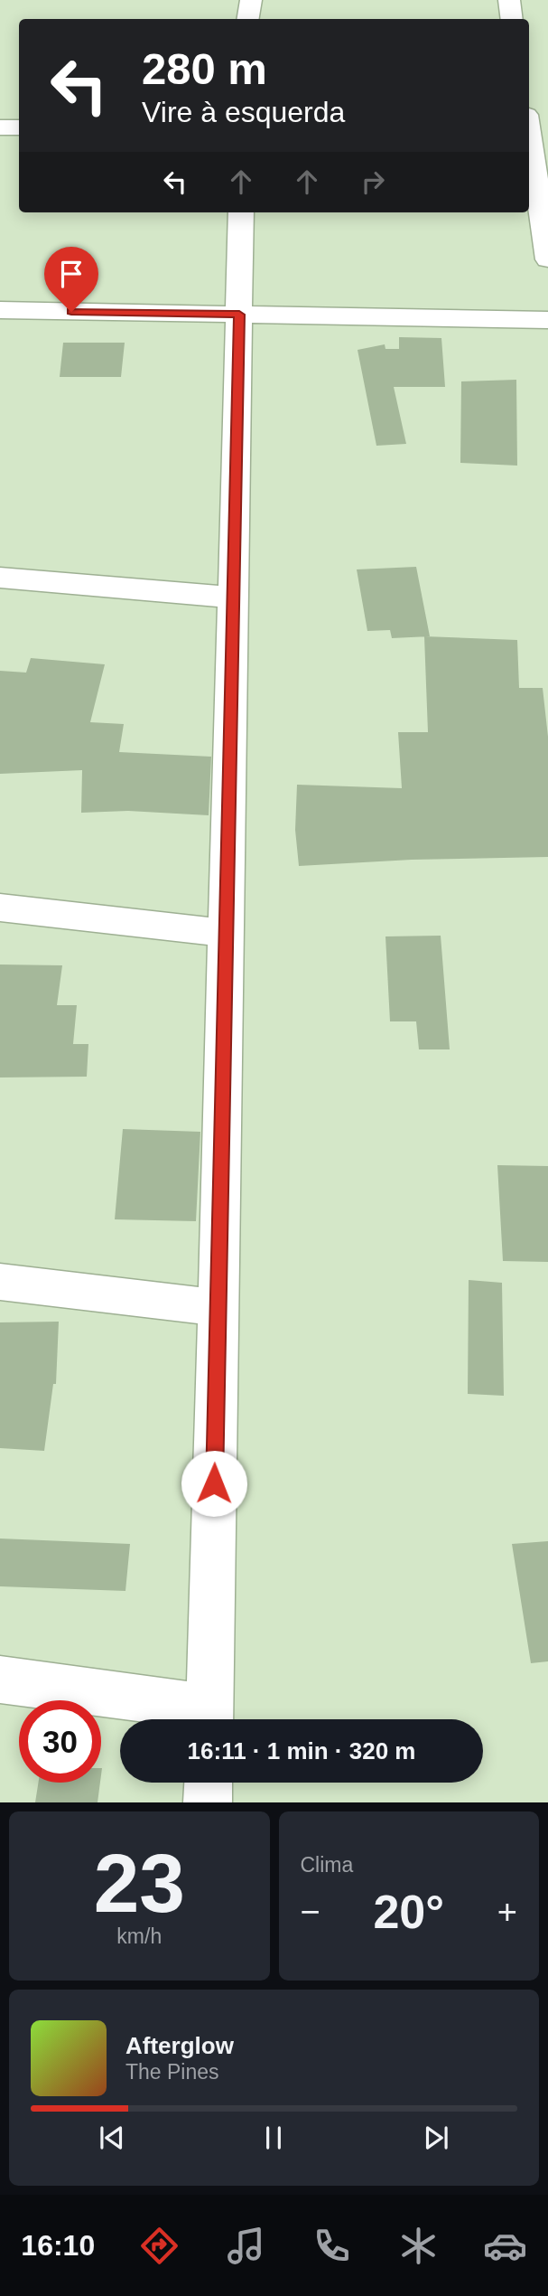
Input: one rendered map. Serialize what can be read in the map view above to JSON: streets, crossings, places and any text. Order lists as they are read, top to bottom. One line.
{"page":{"turn":["280 m","Vire à esquerda"],"limit":"30","trip":"16:11 · 1 min · 320 m","tile":[["23","km/h"],"Clima"],"heat":["−","20°","+"],"song":["Afterglow","The Pines"],"tabs":"16:10"}}
